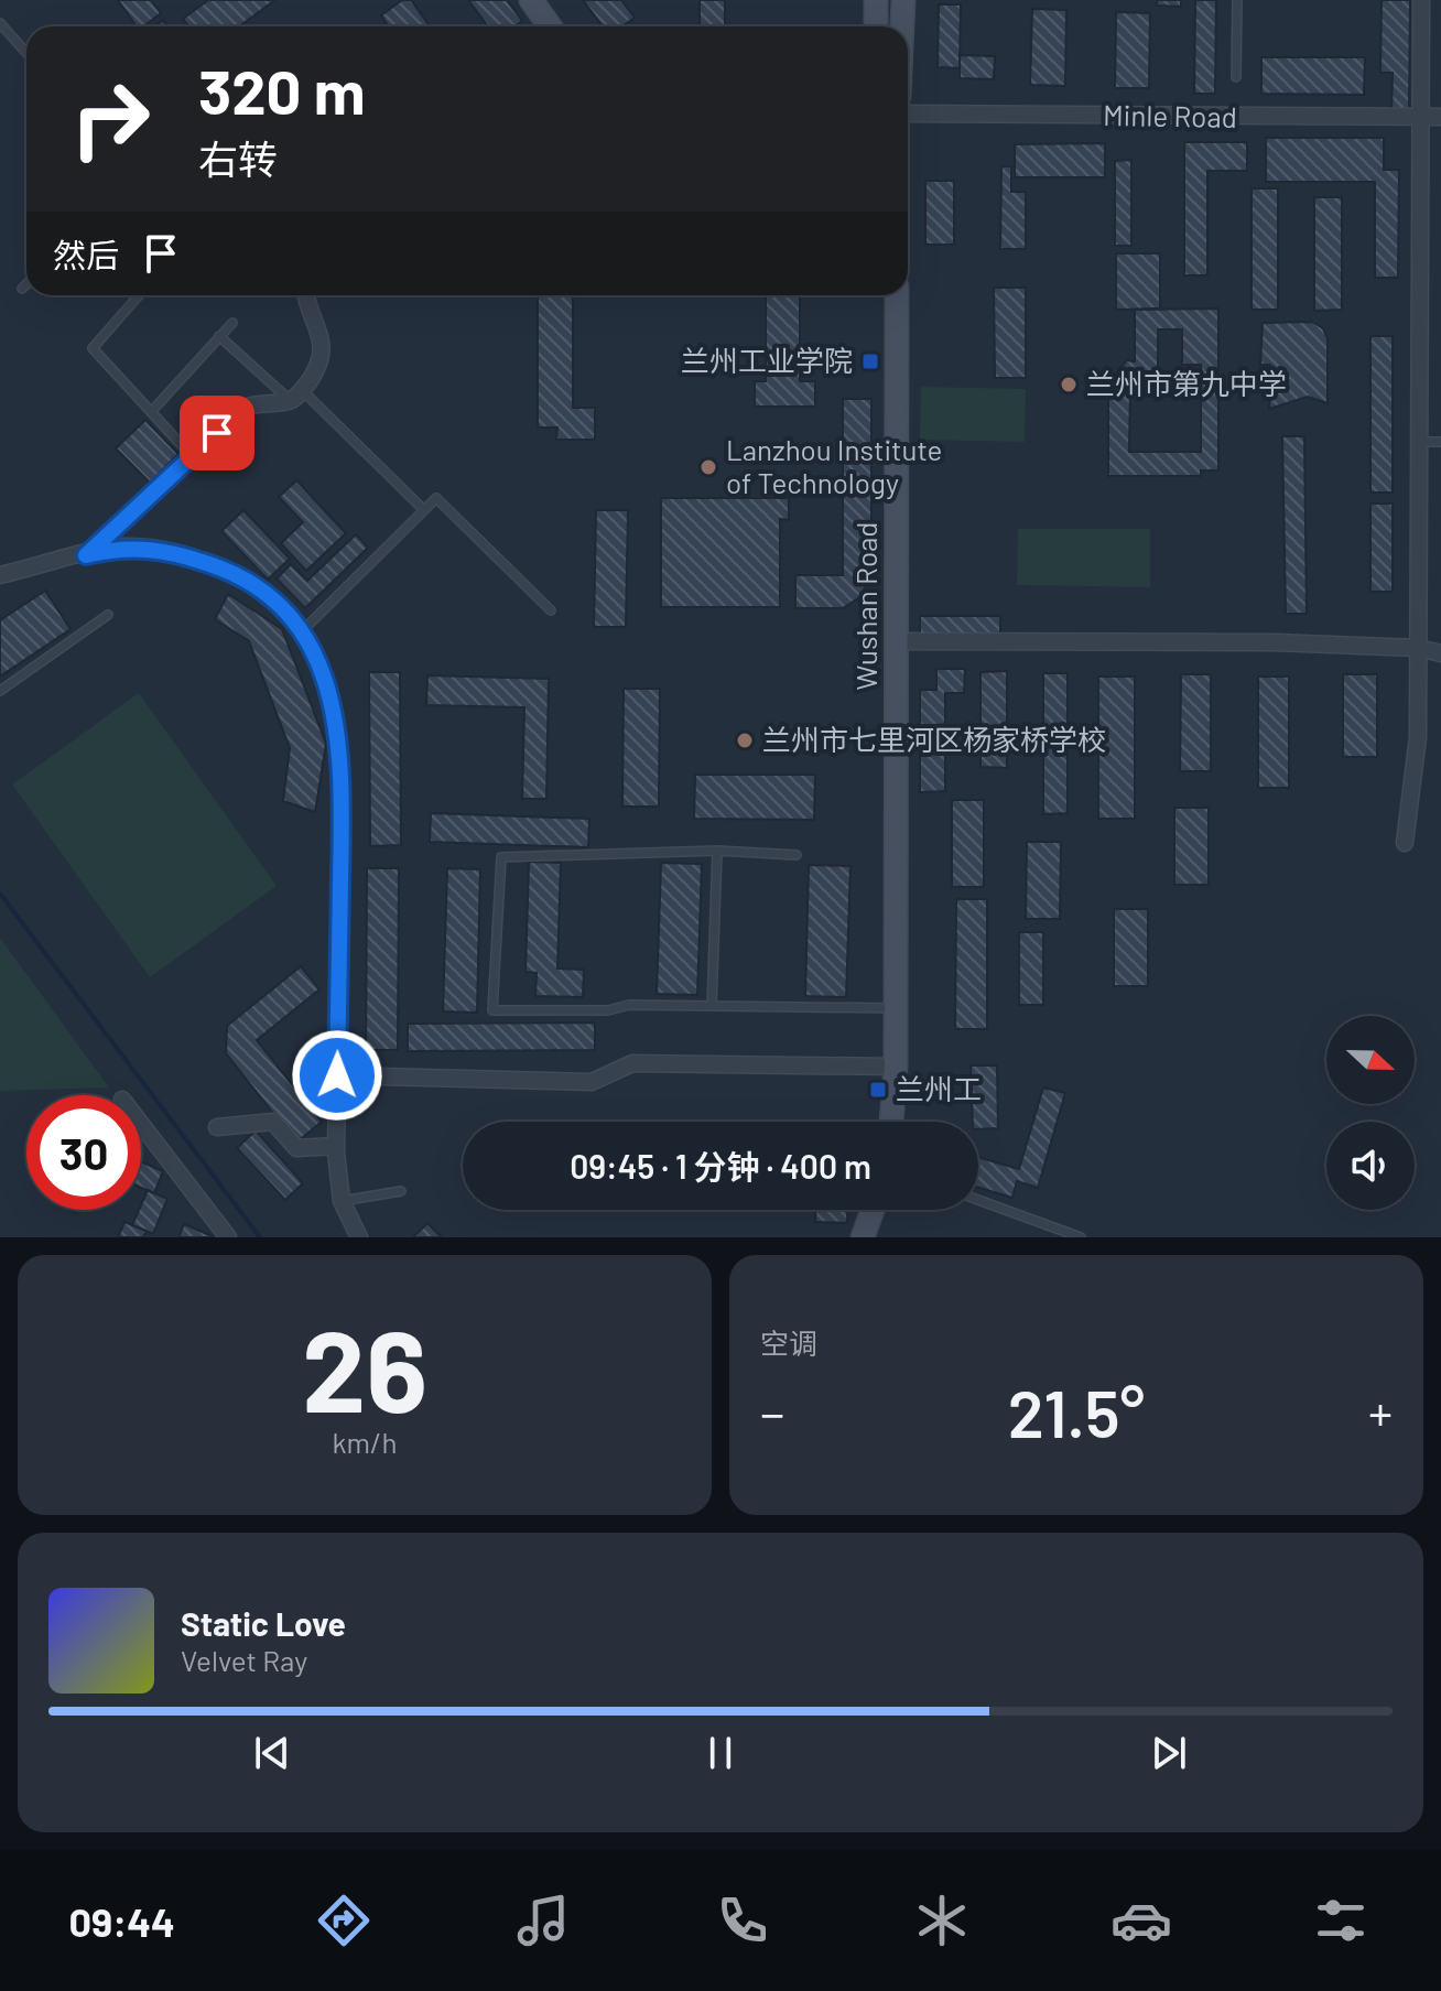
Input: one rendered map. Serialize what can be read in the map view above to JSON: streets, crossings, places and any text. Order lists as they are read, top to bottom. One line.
{"streets":{"main road":["Wushan Road"],"street":["Minle Road"]},"places":{"transit":["兰州工业学院","兰州工"],"other":["兰州市第九中学","Lanzhou Institute of Technology","兰州市七里河区杨家桥学校"]},"north":"right","page":{"turn":["320 m","右转"],"then":"然后","limit":"30","trip":"09:45 · 1 分钟 · 400 m","tile":[["26","km/h"],"空调"],"heat":["−","21.5°","+"],"song":["Static Love","Velvet Ray"],"tabs":"09:44"}}
